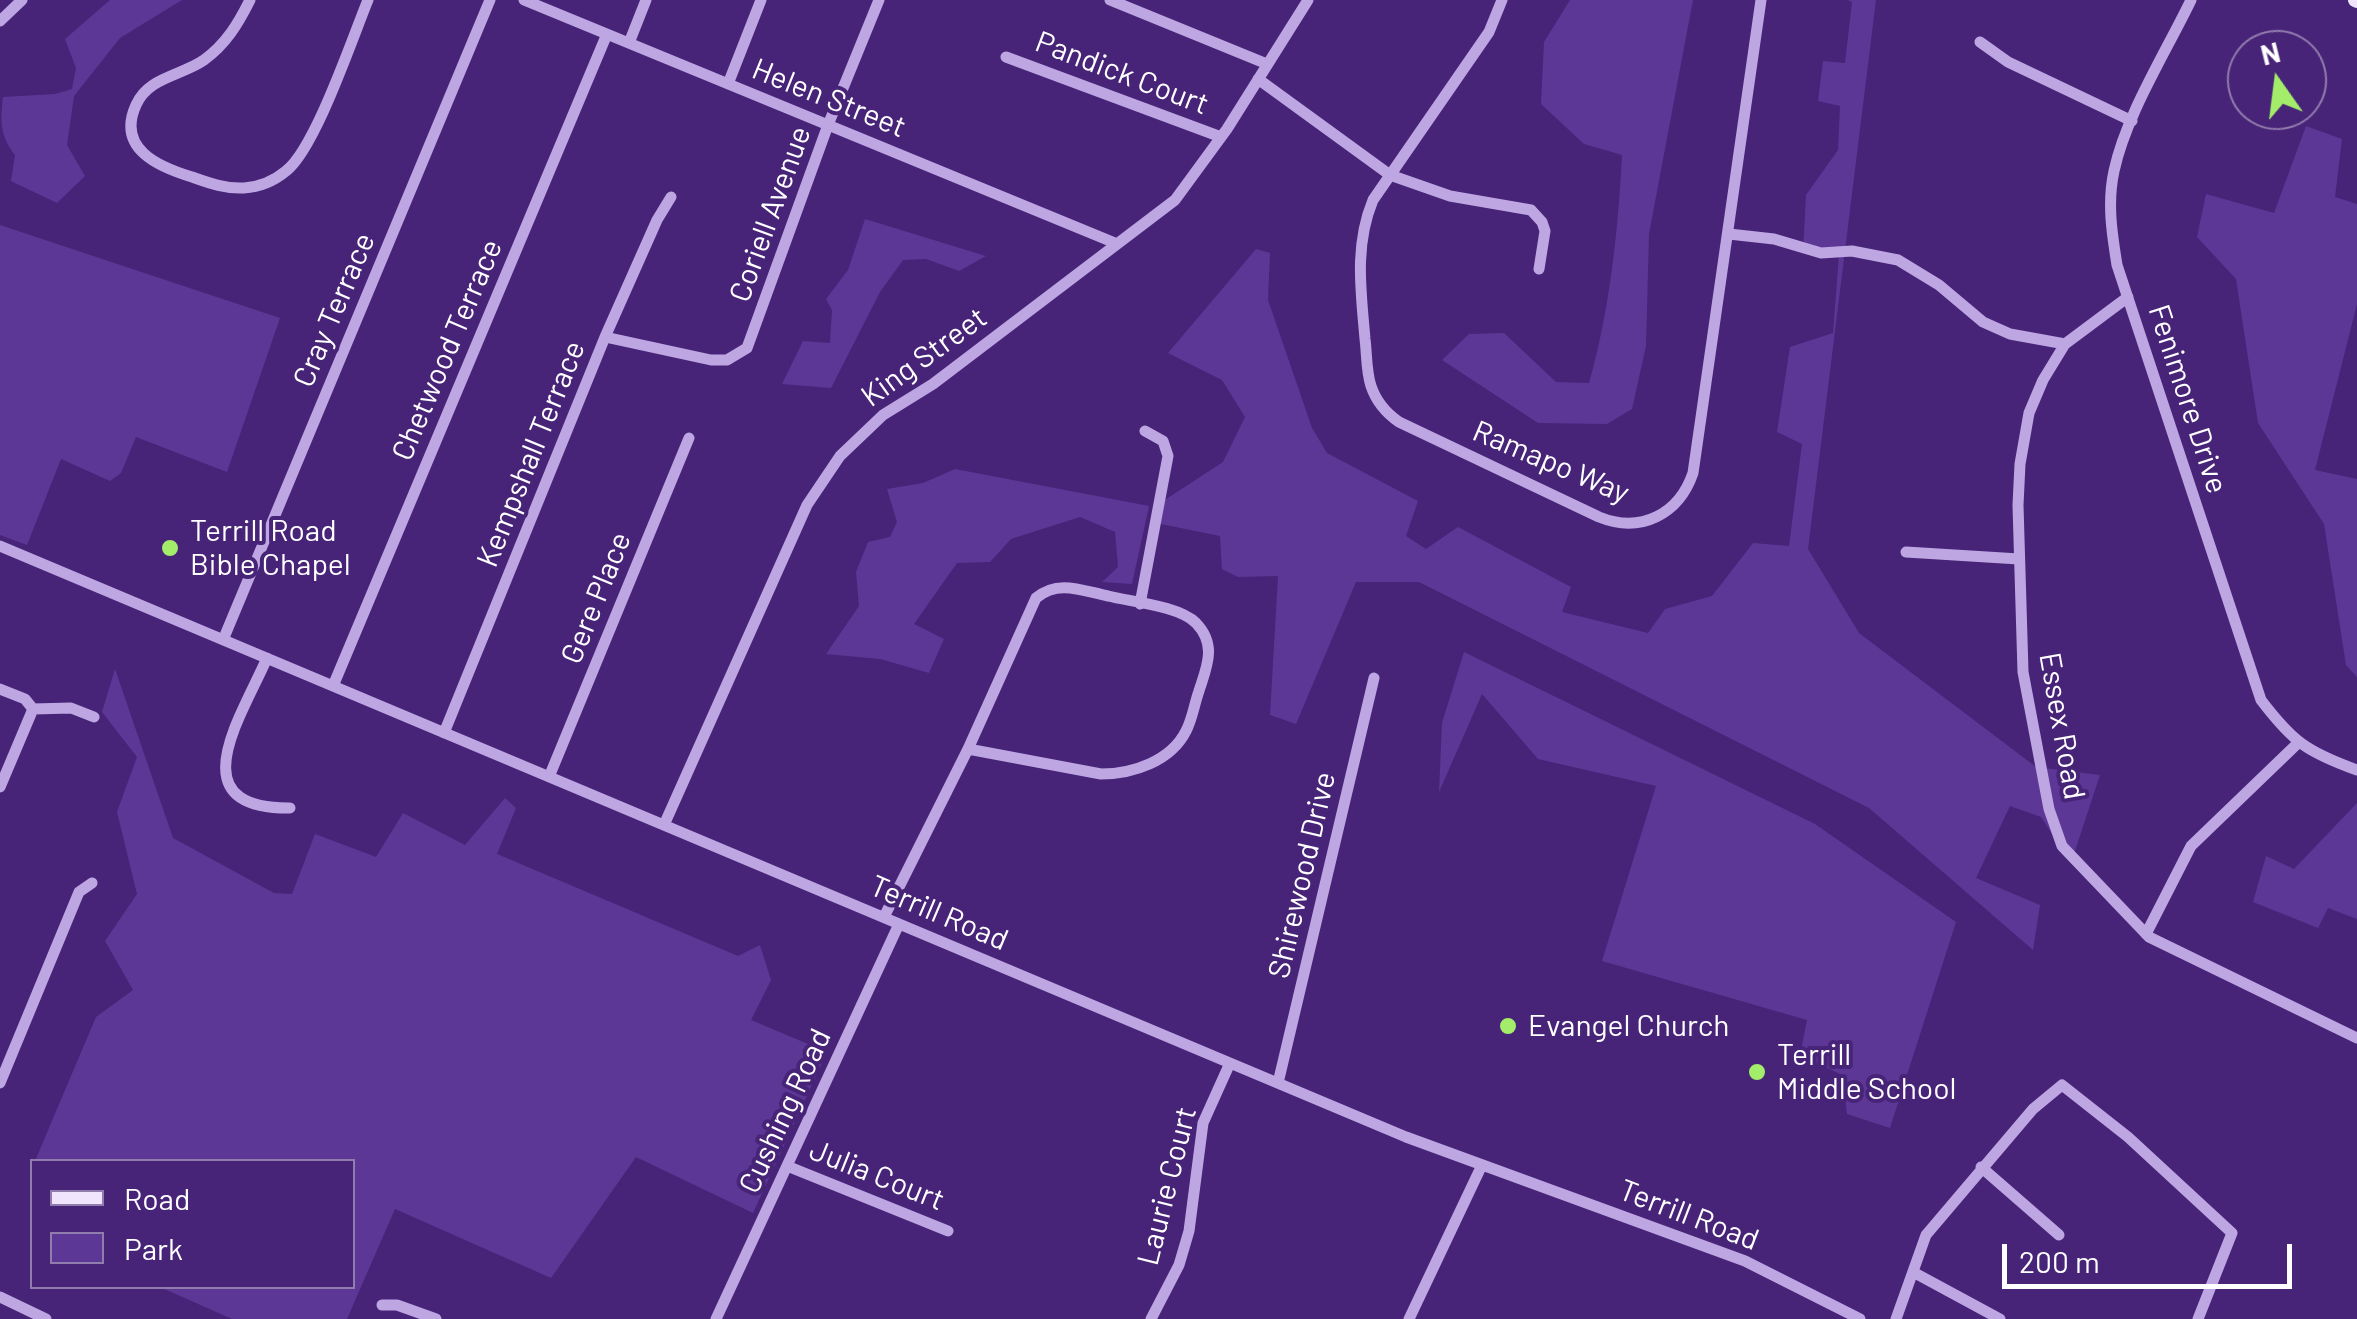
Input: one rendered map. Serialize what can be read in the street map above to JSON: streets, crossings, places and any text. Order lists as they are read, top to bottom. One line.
{"streets":{"street":["Pandick Court","Helen Street","Coriell Avenue","Cray Terrace","Chetwood Terrace","King Street","Fenimore Drive","Kempshall Terrace","Ramapo Way","Gere Place","Essex Road","Shirewood Drive","Terrill Road","Cushing Road","Julia Court","Laurie Court"]},"crossings":[["Pandick Court","King Street"],["Helen Street","Coriell Avenue"],["Helen Street","Chetwood Terrace"],["Helen Street","King Street"],["Coriell Avenue","Kempshall Terrace"],["Cray Terrace","Terrill Road"],["Chetwood Terrace","Terrill Road"],["King Street","Terrill Road"],["Fenimore Drive","Essex Road"],["Kempshall Terrace","Terrill Road"],["Gere Place","Terrill Road"],["Shirewood Drive","Terrill Road"],["Terrill Road","Cushing Road"],["Terrill Road","Laurie Court"],["Cushing Road","Julia Court"]],"places":["Terrill Road Bible Chapel","Evangel Church","Terrill Middle School"],"legend":["Road","Park"],"scale_bar":"200 m","north":"top"}
